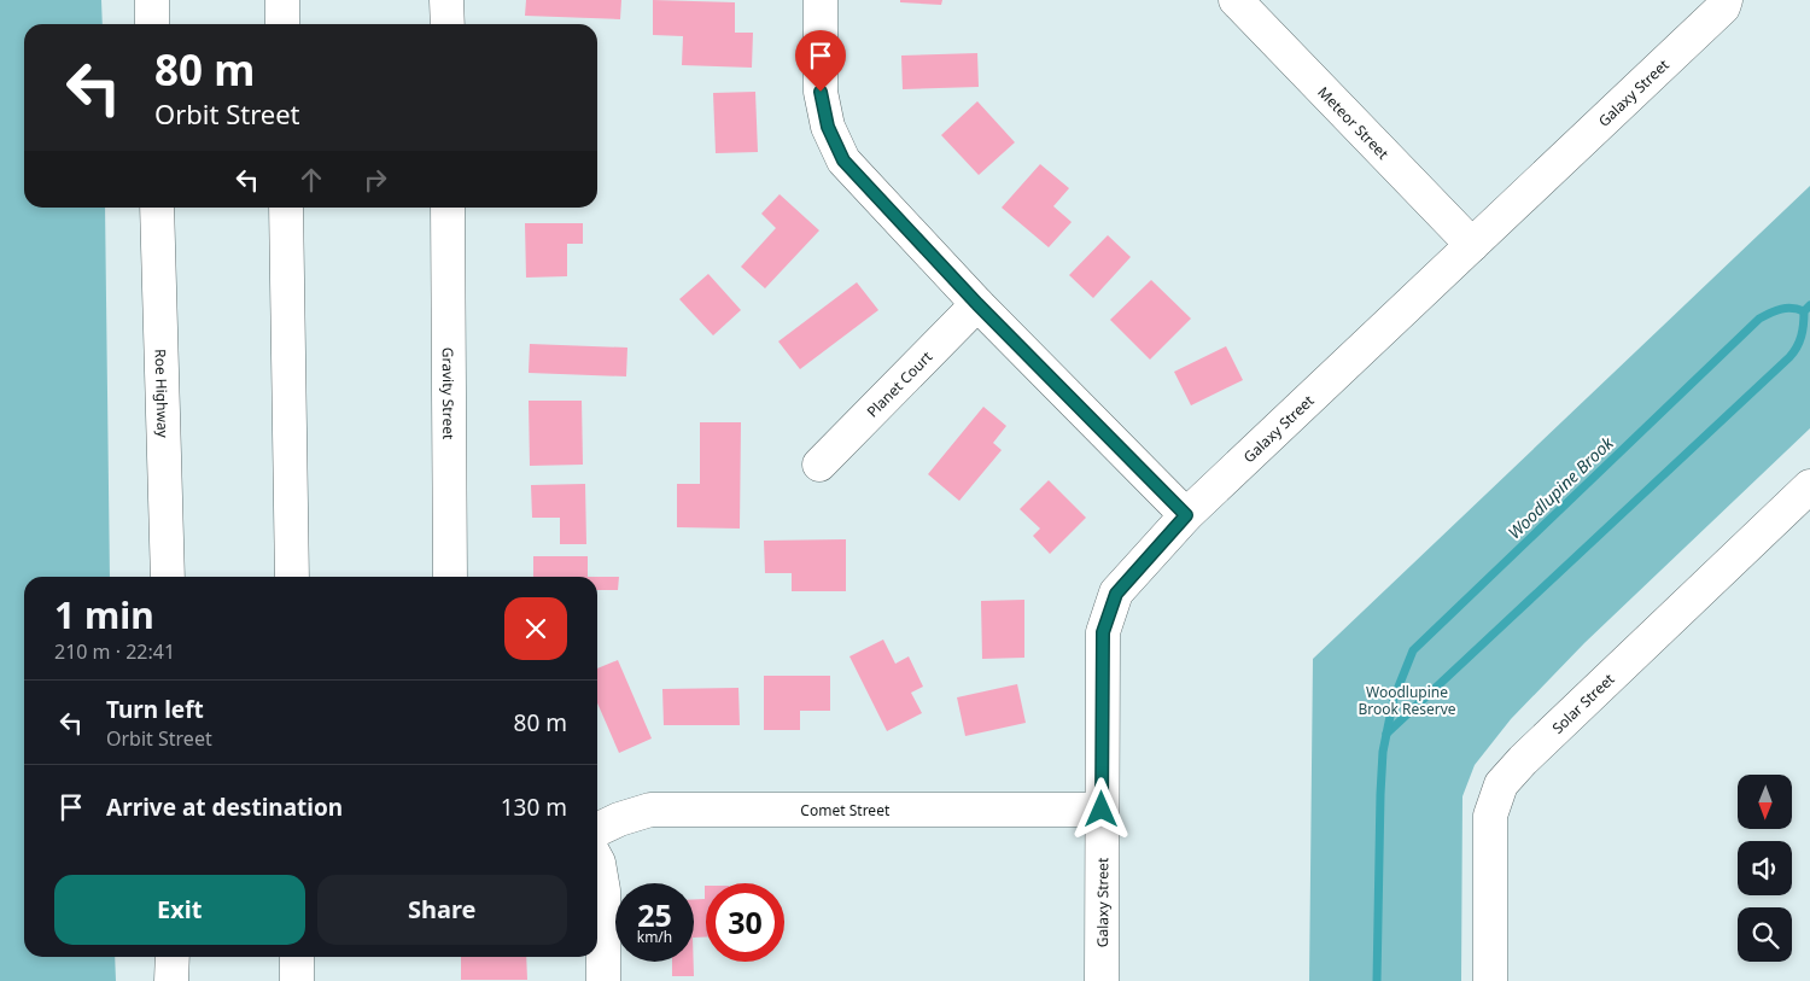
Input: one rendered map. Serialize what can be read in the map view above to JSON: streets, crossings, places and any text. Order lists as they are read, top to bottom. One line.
{"streets":{"main road":["Galaxy Street","Meteor Street","Planet Court","Roe Highway","Gravity Street","Solar Street","Comet Street"]},"crossings":[["Galaxy Street","Meteor Street"],["Galaxy Street","Comet Street"]],"water":["Woodlupine Brook"],"parks":["Woodlupine Brook Reserve"],"north":"bottom","page":{"turn":["80 m","Orbit Street"],"heading":["1 min","210 m · 22:41"],"list":[{"name":"Turn left","note":"Orbit Street","value":"80 m"},{"name":"Arrive at destination","value":"130 m"}],"buttons":["Exit","Share"],"speed":"25 km/h","limit":"30"}}
